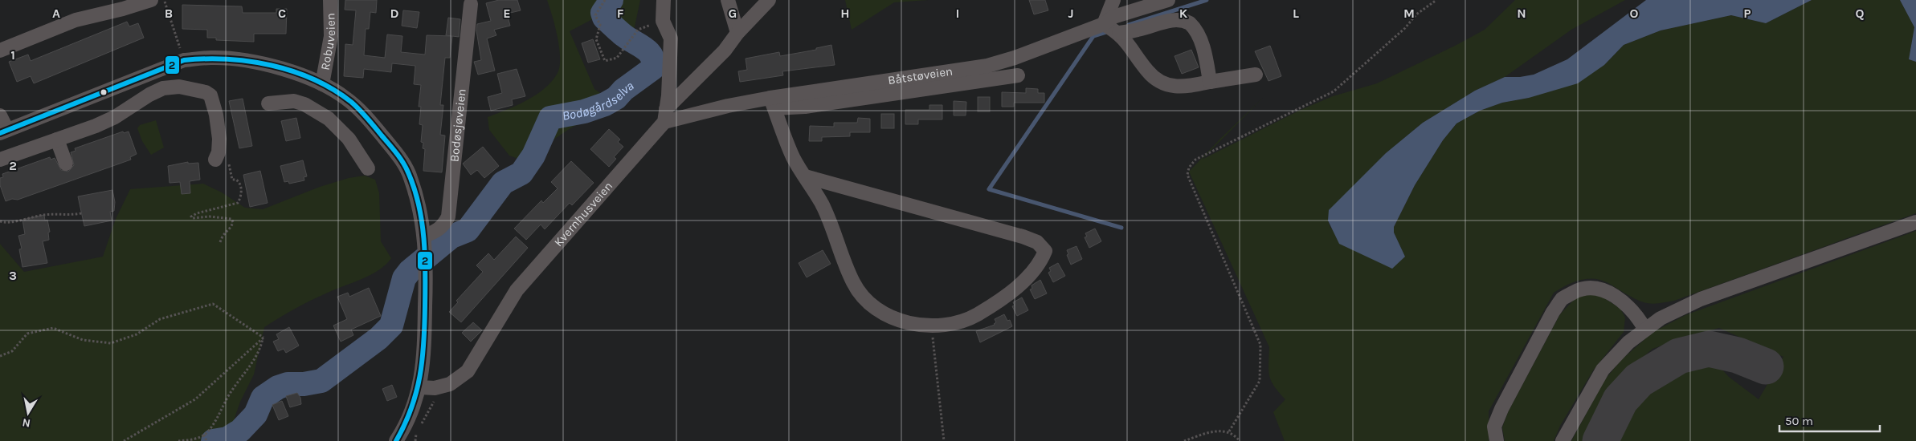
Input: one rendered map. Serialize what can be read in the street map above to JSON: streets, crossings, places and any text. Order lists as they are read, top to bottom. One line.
{"streets":{"street":["Robuveien","Båtstøveien","Bodøsjøveien","Kvernhusveien"]},"crossings":[["Båtstøveien","Kvernhusveien"]],"water":["Bodøgårdselva"],"lines":["transit line 2"],"scale_bar":"50 m","north":"bottom","grid":{"columns":["A","B","C","D","E","F","G","H","I","J","K","L","M","N","O","P","Q"],"rows":["1","2","3"]}}
